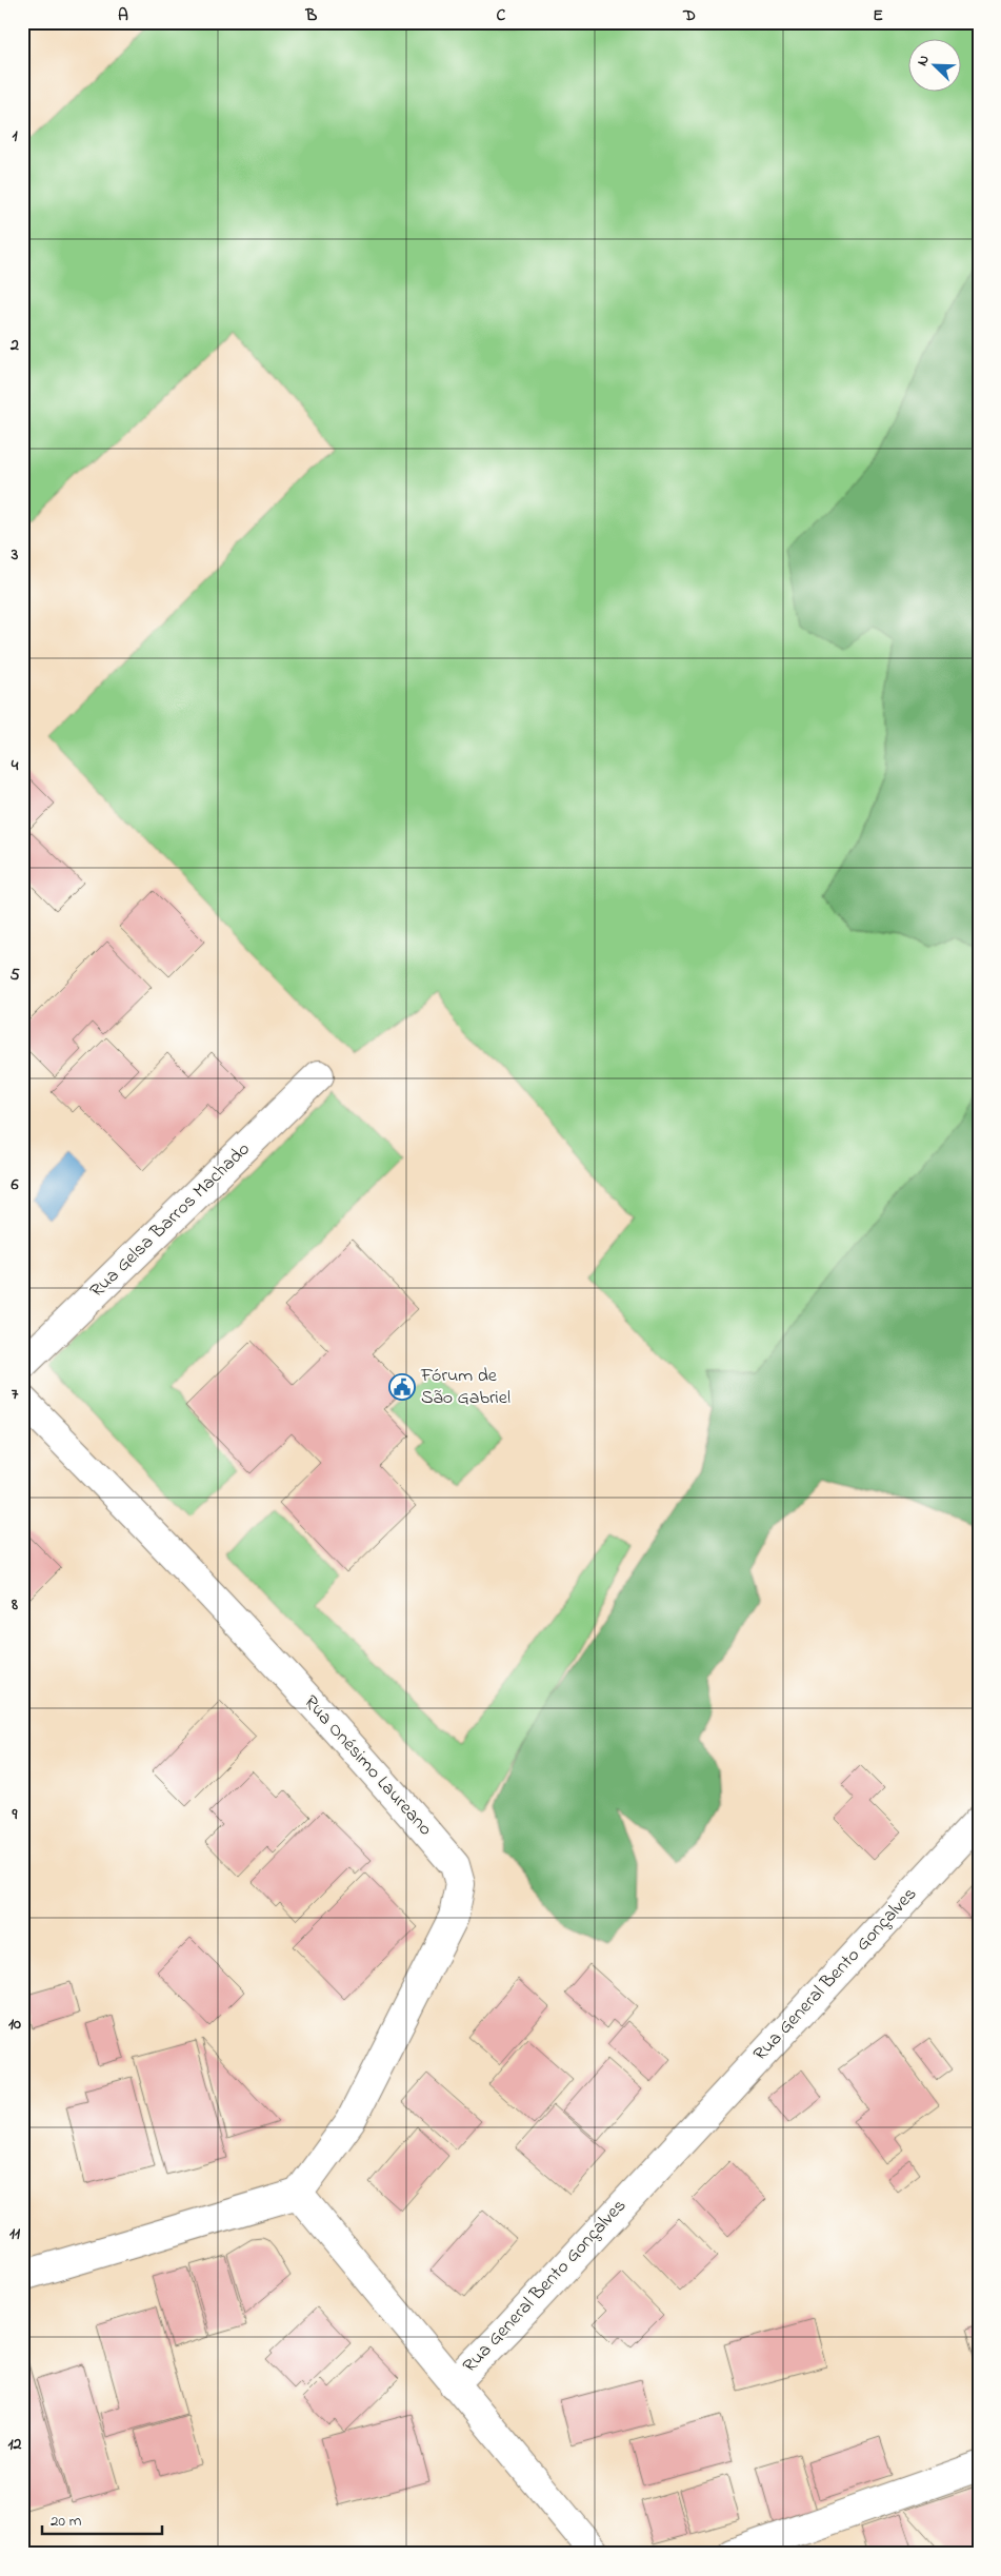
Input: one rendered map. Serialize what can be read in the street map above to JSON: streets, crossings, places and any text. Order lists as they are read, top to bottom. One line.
{"streets":{"street":["Rua Gelsa Barros Machado","Rua Onésimo Laureano","Rua General Bento Gonçalves"]},"crossings":[["Rua Onésimo Laureano","Rua General Bento Gonçalves"]],"places":{"public building":["Fórum de São Gabriel"]},"scale_bar":"20 m","north":"top left","grid":{"columns":["A","B","C","D","E"],"rows":["1","2","3","4","5","6","7","8","9","10","11","12"]}}
